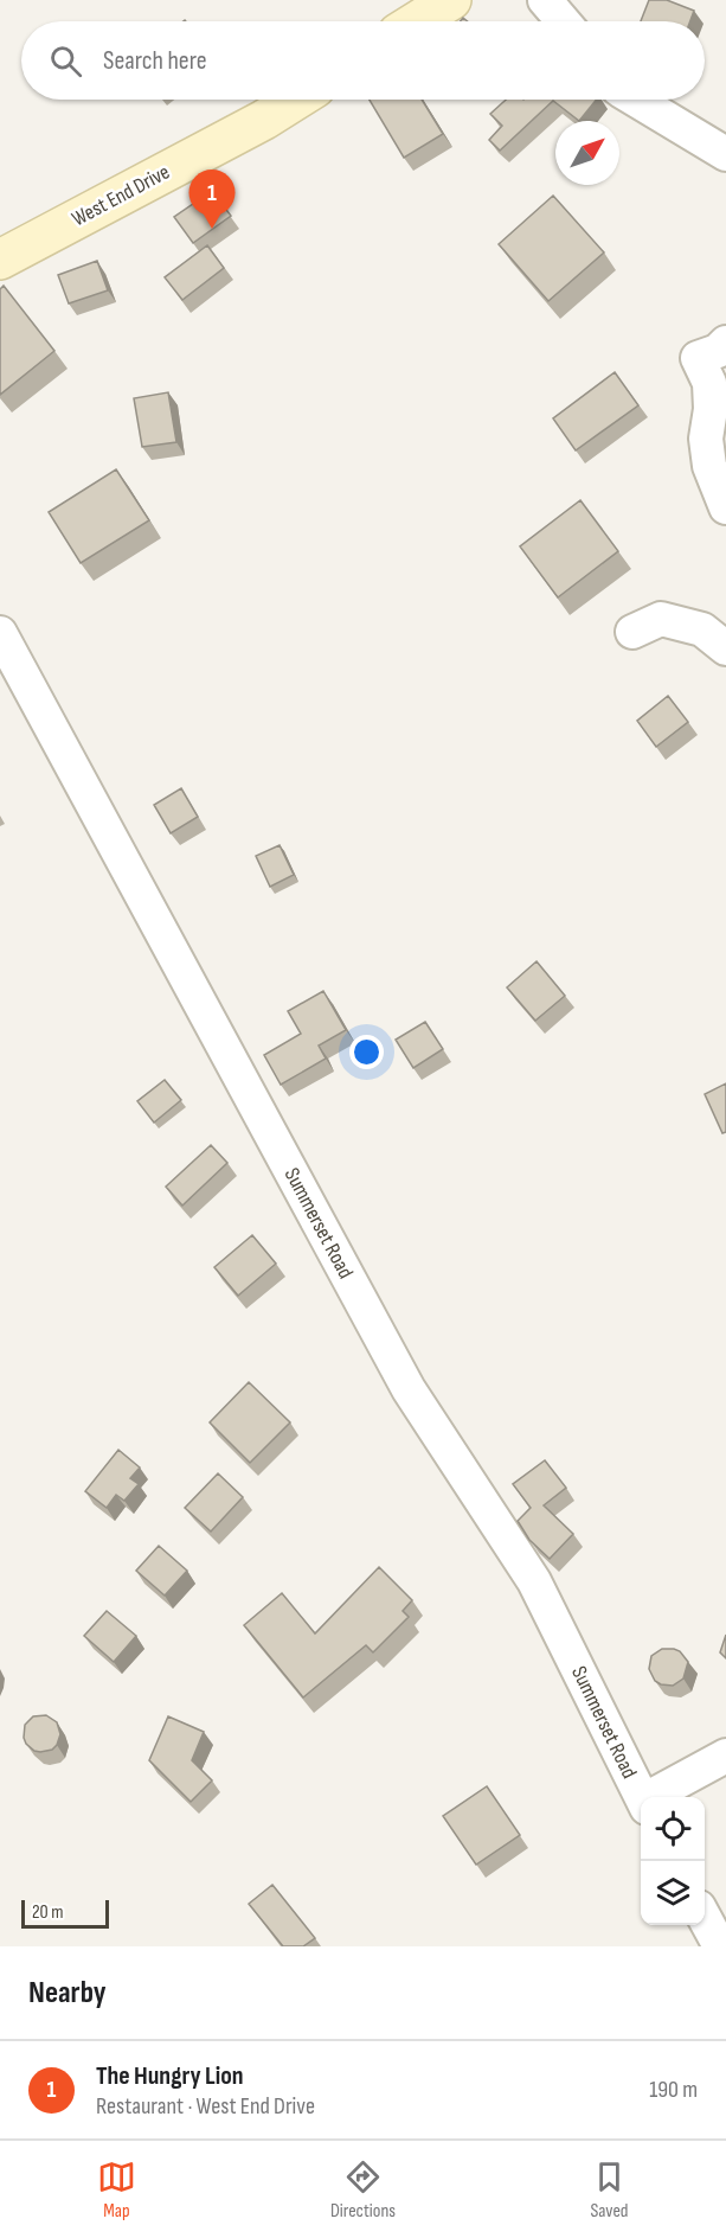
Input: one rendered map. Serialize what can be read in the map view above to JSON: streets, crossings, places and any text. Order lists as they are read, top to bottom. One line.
{"streets":{"main road":["West End Drive"],"street":["Summerset Road"]},"scale_bar":"20 m","north":"top right","page":{"search":"Search here","pins":"1","scale":"20 m","heading":"Nearby","list":[{"mark":"1","name":"The Hungry Lion","note":"Restaurant · West End Drive","value":"190 m"}],"nav":["Map","Directions","Saved"]}}
